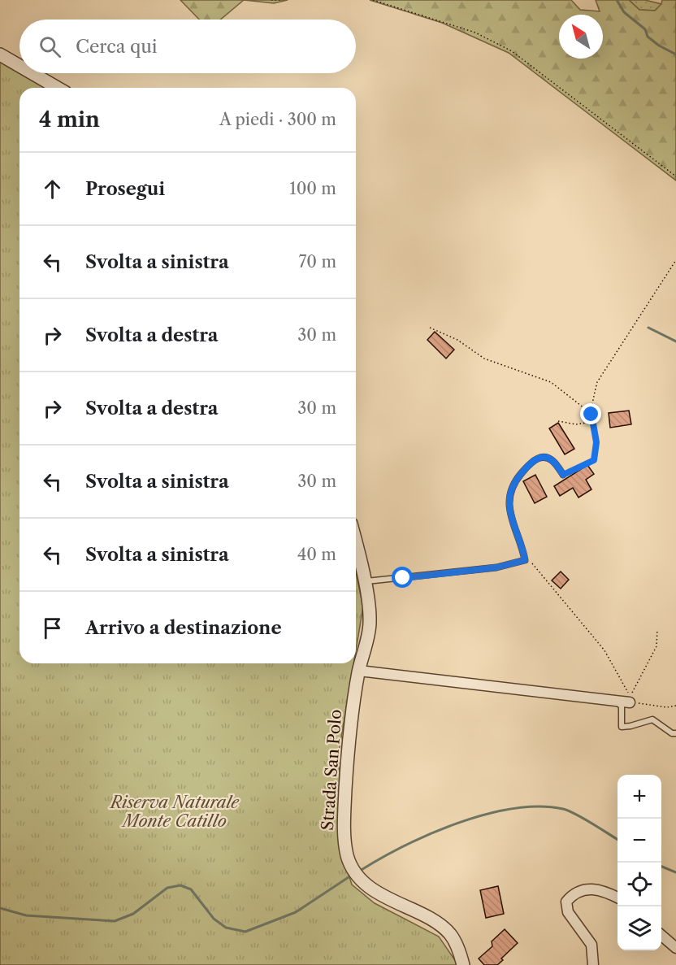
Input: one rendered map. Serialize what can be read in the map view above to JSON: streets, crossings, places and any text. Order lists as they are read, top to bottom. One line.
{"streets":{"street":["Strada San Polo"]},"parks":["Riserva Naturale Monte Catillo"],"north":"top left","page":{"search":"Cerca qui","heading":["4 min","A piedi · 300 m"],"list":[["Prosegui","100 m"],["Svolta a sinistra","70 m"],["Svolta a destra","30 m"],["Svolta a destra","30 m"],["Svolta a sinistra","30 m"],["Svolta a sinistra","40 m"],"Arrivo a destinazione"],"map_buttons":["+","−"]}}
